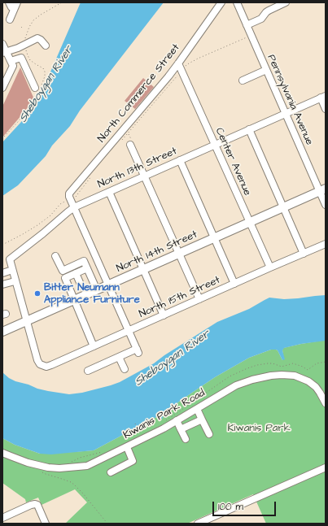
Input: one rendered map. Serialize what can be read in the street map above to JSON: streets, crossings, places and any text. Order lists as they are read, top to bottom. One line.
{"streets":{"main road":["North 14th Street"],"street":["North Commerce Street","Pennsylvania Avenue","Center Avenue","North 13th Street","North 15th Street","Kiwanis Park Road"]},"crossings":[["North Commerce Street","Center Avenue"],["North Commerce Street","North 13th Street"],["Pennsylvania Avenue","North 13th Street"],["Pennsylvania Avenue","North 14th Street"],["Center Avenue","North 13th Street"],["Center Avenue","North 14th Street"],["Center Avenue","North 15th Street"],["North 14th Street","North 15th Street"]],"water":["Sheboygan River"],"parks":["Kiwanis Park"],"places":["Bitter Neumann Appliance Furniture"],"scale_bar":"100 m"}
